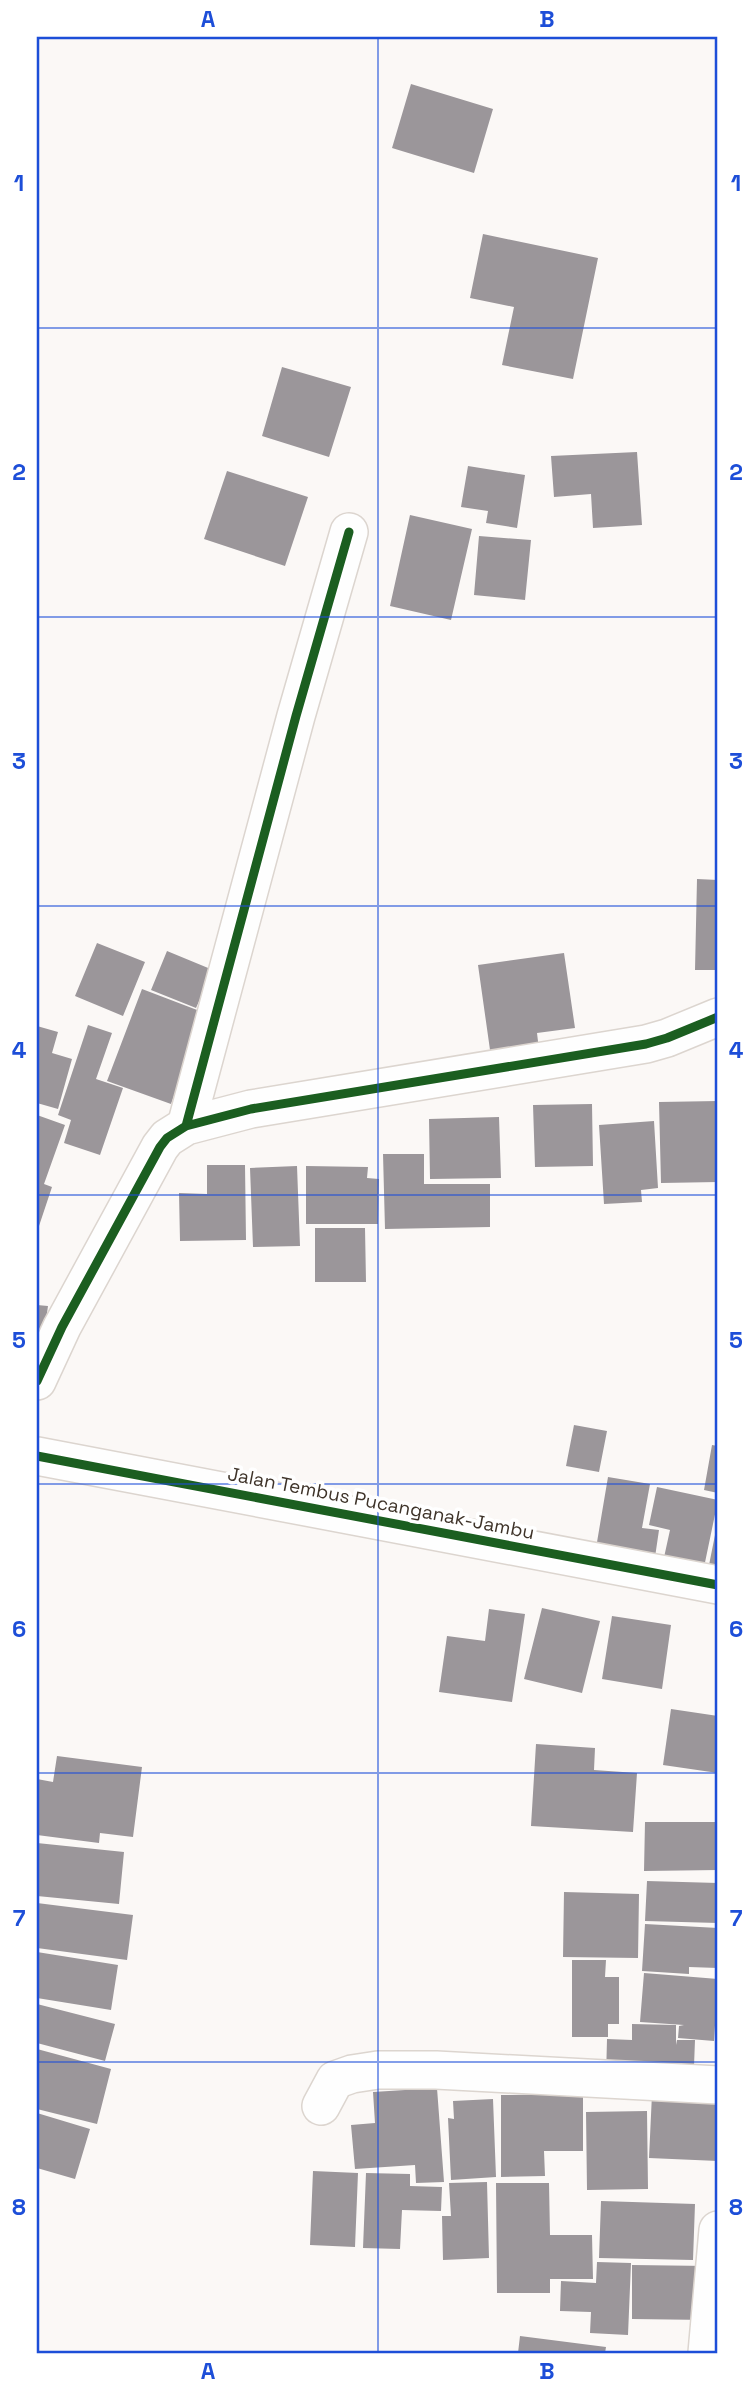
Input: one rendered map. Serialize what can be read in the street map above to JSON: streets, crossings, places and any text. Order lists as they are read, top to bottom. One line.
{"streets":{"street":["Jalan Tembus Pucanganak-Jambu"]},"grid":{"columns":["A","B"],"rows":["1","2","3","4","5","6","7","8"]}}
